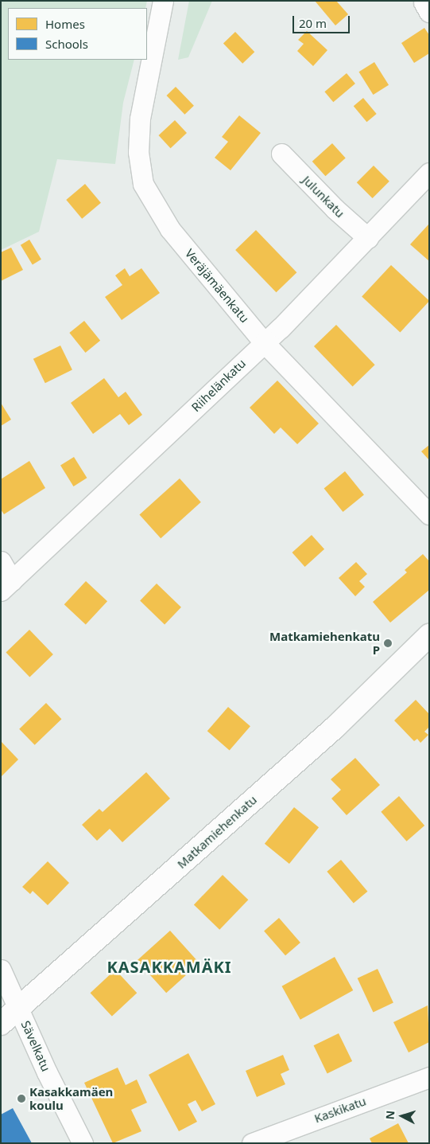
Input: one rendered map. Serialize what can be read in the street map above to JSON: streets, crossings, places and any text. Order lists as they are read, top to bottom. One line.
{"streets":{"street":["Julunkatu","Veräjämäenkatu","Riihelänkatu","Matkamiehenkatu","Sävelkatu","Kaskikatu"]},"crossings":[["Julunkatu","Riihelänkatu"],["Veräjämäenkatu","Riihelänkatu"],["Matkamiehenkatu","Sävelkatu"]],"districts":["KASAKKAMÄKI"],"places":["Matkamiehenkatu P","Kasakkamäen koulu"],"legend":["Homes","Schools"],"scale_bar":"20 m","north":"left"}
